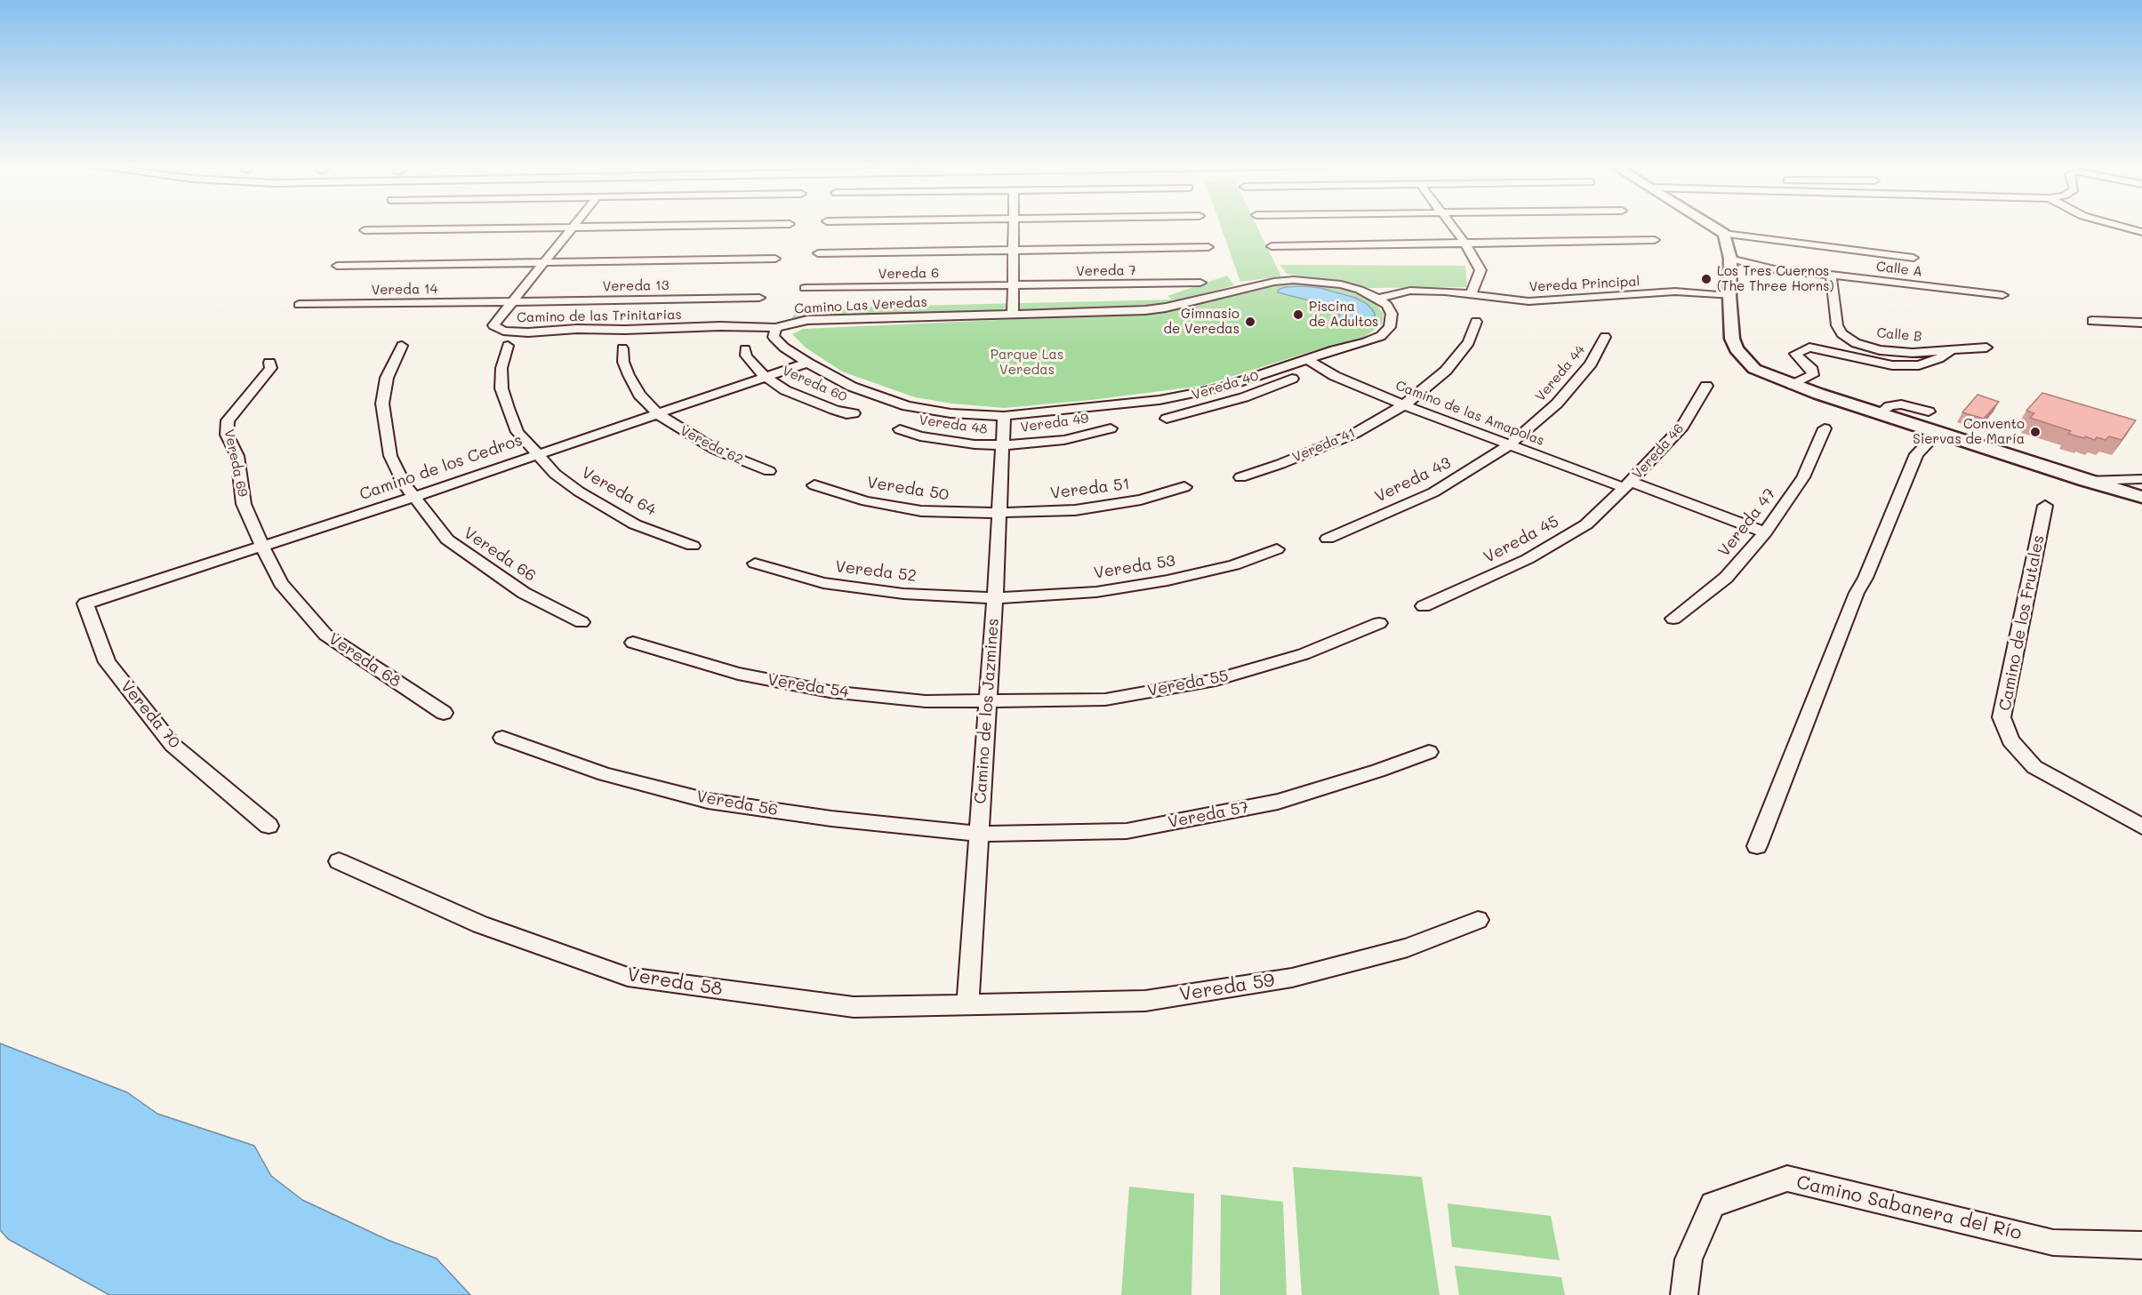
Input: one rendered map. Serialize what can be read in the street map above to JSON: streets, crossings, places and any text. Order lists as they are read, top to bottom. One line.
{"streets":{"street":["Calle A","Vereda 7","Vereda 6","Vereda Principal","Vereda 13","Vereda 14","Camino Las Veredas","Camino de las Trinitarias","Calle B","Vereda 44","Vereda 60","Vereda 40","Camino de las Amapolas","Vereda 49","Vereda 48","Vereda 62","Vereda 41","Vereda 46","Vereda 69","Camino de los Cedros","Vereda 43","Vereda 50","Vereda 51","Vereda 64","Vereda 47","Vereda 45","Vereda 66","Vereda 53","Vereda 52","Camino de los Frutales","Vereda 68","Vereda 55","Vereda 54","Camino de los Jazmines","Vereda 70","Vereda 56","Vereda 57","Vereda 58","Vereda 59","Camino Sabanera del Río"]},"crossings":[["Calle A","Calle B"],["Vereda 7","Vereda 6"],["Vereda Principal","Camino Las Veredas"],["Vereda 13","Vereda 14"],["Vereda 13","Camino de las Trinitarias"],["Vereda 14","Camino de las Trinitarias"],["Camino Las Veredas","Camino de las Trinitarias"],["Camino Las Veredas","Camino de las Amapolas"],["Camino Las Veredas","Camino de los Cedros"],["Camino Las Veredas","Camino de los Jazmines"],["Vereda 44","Camino de las Amapolas"],["Vereda 44","Vereda 43"],["Vereda 60","Camino de los Cedros"],["Camino de las Amapolas","Vereda 41"],["Camino de las Amapolas","Vereda 46"],["Camino de las Amapolas","Vereda 43"],["Camino de las Amapolas","Vereda 47"],["Camino de las Amapolas","Vereda 45"],["Vereda 49","Vereda 48"],["Vereda 49","Camino de los Jazmines"],["Vereda 48","Camino de los Jazmines"],["Vereda 62","Camino de los Cedros"],["Vereda 46","Vereda 45"],["Vereda 69","Camino de los Cedros"],["Vereda 69","Vereda 68"],["Camino de los Cedros","Vereda 64"],["Camino de los Cedros","Vereda 66"],["Camino de los Cedros","Vereda 68"],["Camino de los Cedros","Vereda 70"],["Vereda 50","Vereda 51"],["Vereda 50","Camino de los Jazmines"],["Vereda 51","Camino de los Jazmines"],["Vereda 53","Vereda 52"],["Vereda 53","Camino de los Jazmines"],["Vereda 52","Camino de los Jazmines"],["Vereda 55","Vereda 54"],["Vereda 55","Camino de los Jazmines"],["Vereda 54","Camino de los Jazmines"],["Camino de los Jazmines","Vereda 56"],["Camino de los Jazmines","Vereda 57"],["Camino de los Jazmines","Vereda 58"],["Camino de los Jazmines","Vereda 59"],["Vereda 56","Vereda 57"],["Vereda 58","Vereda 59"]],"parks":["Parque Las Veredas"],"places":["Los Tres Cuernos (The Three Horns)","Piscina de Adultos","Gimnasio de Veredas","Convento Siervas de María"]}
